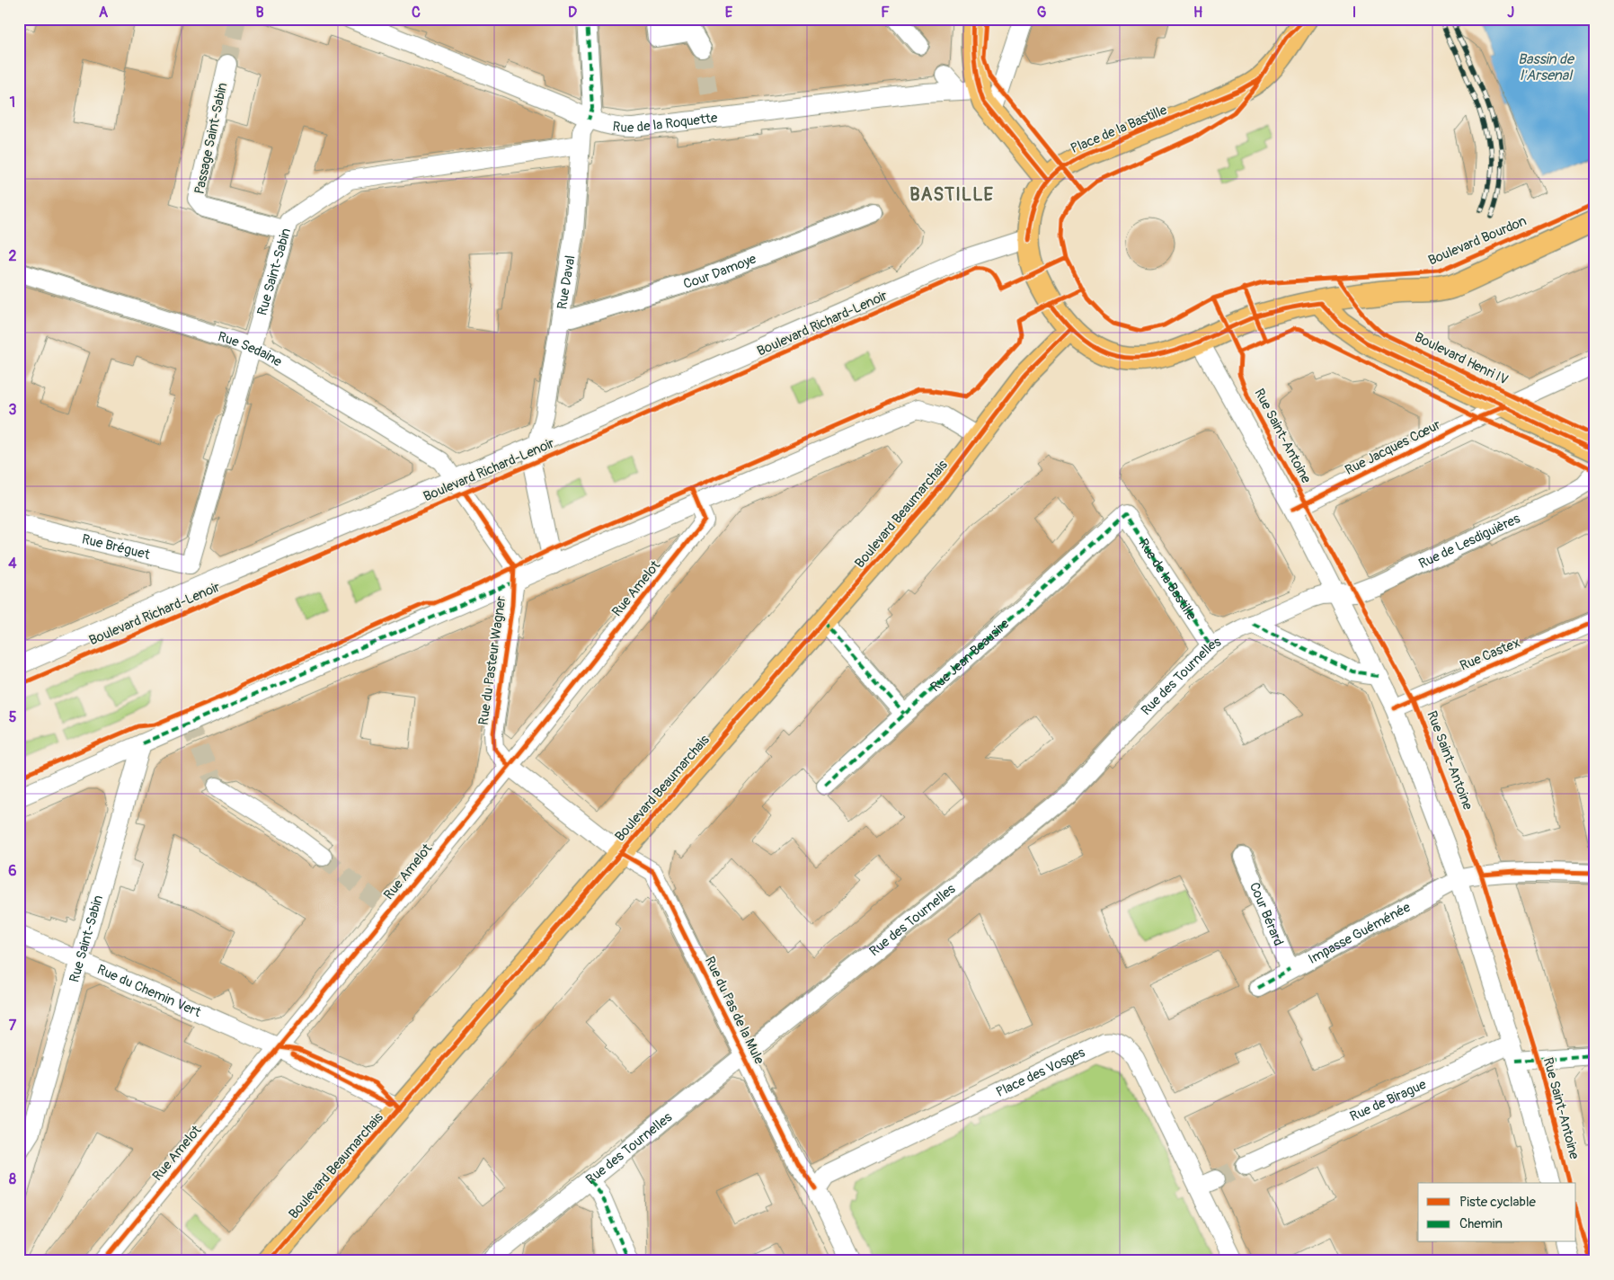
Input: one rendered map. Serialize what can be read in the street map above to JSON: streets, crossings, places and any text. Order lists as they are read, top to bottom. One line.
{"streets":{"main road":["Place de la Bastille","Boulevard Henri IV","Boulevard Beaumarchais"],"street":["Rue de la Roquette","Passage Saint-Sabin","Rue Saint-Sabin","Cour Damoye","Rue Daval","Boulevard Richard-Lenoir","Rue Sedaine","Rue Saint-Antoine","Rue Jacques Cœur","Rue de Lesdiguières","Rue Bréguet","Rue de la Bastille","Rue Amelot","Rue Jean Beausire","Rue Castex","Rue du Pasteur Wagner","Rue des Tournelles","Cour Bérard","Impasse Guéménée","Rue du Chemin Vert","Rue du Pas de la Mule","Place des Vosges","Rue de Birague"],"cycle path":["Boulevard Bourdon"]},"crossings":[["Rue de la Roquette","Rue Daval"],["Place de la Bastille","Boulevard Richard-Lenoir"],["Place de la Bastille","Boulevard Henri IV"],["Place de la Bastille","Rue Saint-Antoine"],["Place de la Bastille","Boulevard Beaumarchais"],["Passage Saint-Sabin","Rue Saint-Sabin"],["Rue Saint-Sabin","Rue Daval"],["Rue Saint-Sabin","Rue Sedaine"],["Rue Saint-Sabin","Rue Bréguet"],["Rue Saint-Sabin","Rue du Chemin Vert"],["Cour Damoye","Rue Daval"],["Rue Daval","Boulevard Richard-Lenoir"],["Boulevard Richard-Lenoir","Rue Sedaine"],["Rue Sedaine","Rue du Pasteur Wagner"],["Boulevard Henri IV","Rue Jacques Cœur"],["Rue Saint-Antoine","Rue Jacques Cœur"],["Rue Saint-Antoine","Rue de Lesdiguières"],["Rue Saint-Antoine","Rue Castex"],["Rue Saint-Antoine","Rue des Tournelles"],["Rue Saint-Antoine","Impasse Guéménée"],["Rue Saint-Antoine","Rue de Birague"],["Boulevard Beaumarchais","Rue du Pasteur Wagner"],["Boulevard Beaumarchais","Rue du Chemin Vert"],["Boulevard Beaumarchais","Rue du Pas de la Mule"],["Rue de Lesdiguières","Rue des Tournelles"],["Rue de la Bastille","Rue Jean Beausire"],["Rue de la Bastille","Rue des Tournelles"],["Rue Amelot","Rue du Pasteur Wagner"],["Rue Amelot","Rue du Chemin Vert"],["Rue du Pasteur Wagner","Rue du Pas de la Mule"],["Rue des Tournelles","Rue du Pas de la Mule"],["Cour Bérard","Impasse Guéménée"],["Rue du Pas de la Mule","Place des Vosges"]],"districts":["BASTILLE"],"water":["Bassin de l'Arsenal"],"legend":["Piste cyclable","Chemin"],"grid":{"columns":["A","B","C","D","E","F","G","H","I","J"],"rows":["1","2","3","4","5","6","7","8"]}}
